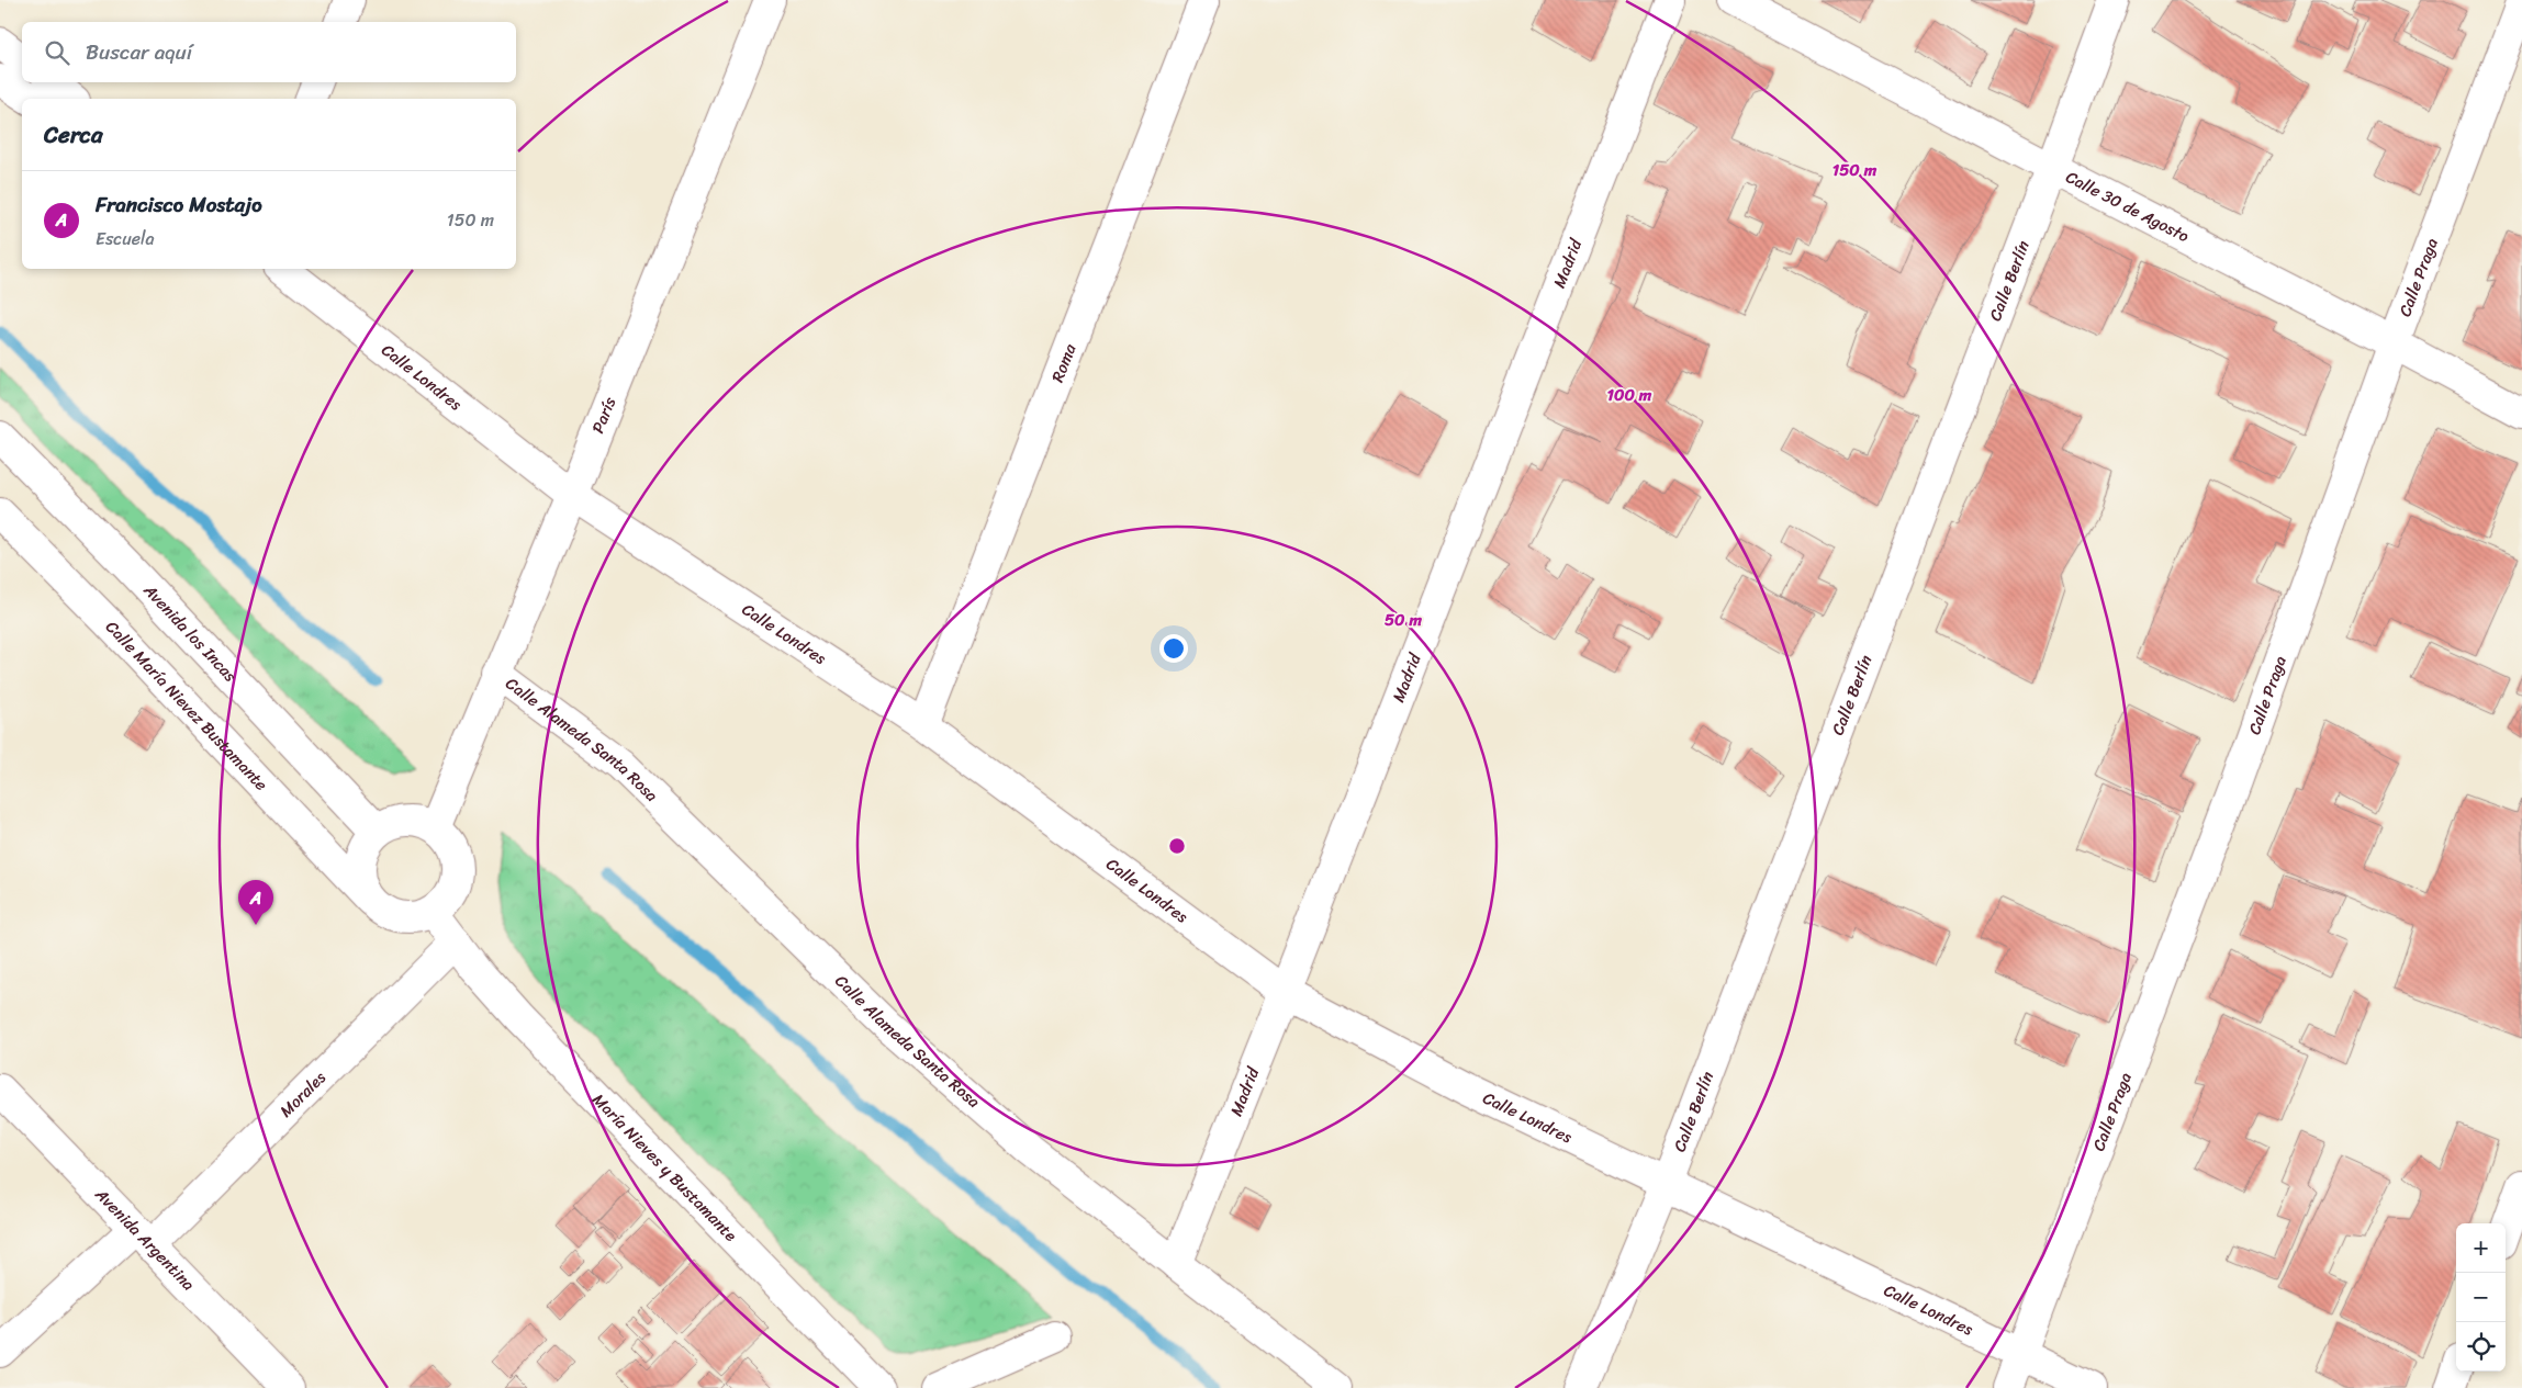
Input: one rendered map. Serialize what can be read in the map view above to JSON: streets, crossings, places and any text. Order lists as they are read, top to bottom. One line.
{"streets":{"street":["Calle 30 de Agosto","Madrid","Calle Praga","Calle Berlín","Roma","Calle Londres","París","Avenida los Incas","Calle María Nievez Bustamante","Calle Alameda Santa Rosa","Morales","María Nieves y Bustamante","Avenida Argentina"]},"crossings":[["Calle 30 de Agosto","Calle Praga"],["Calle 30 de Agosto","Calle Berlín"],["Madrid","Calle Londres"],["Madrid","Calle Alameda Santa Rosa"],["Calle Praga","Calle Londres"],["Calle Berlín","Calle Londres"],["Roma","Calle Londres"],["Calle Londres","París"],["París","Avenida los Incas"],["París","Calle María Nievez Bustamante"],["París","Calle Alameda Santa Rosa"],["París","María Nieves y Bustamante"],["Avenida los Incas","Calle María Nievez Bustamante"],["Avenida los Incas","María Nieves y Bustamante"],["Calle María Nievez Bustamante","María Nieves y Bustamante"],["Morales","María Nieves y Bustamante"],["Morales","Avenida Argentina"]],"page":{"search":"Buscar aquí","heading":"Cerca","list":[{"mark":"A","name":"Francisco Mostajo","note":"Escuela","value":"150 m"}],"pins":"A","map_buttons":["+","−"]},"rings":["150 m","100 m","50 m"]}
